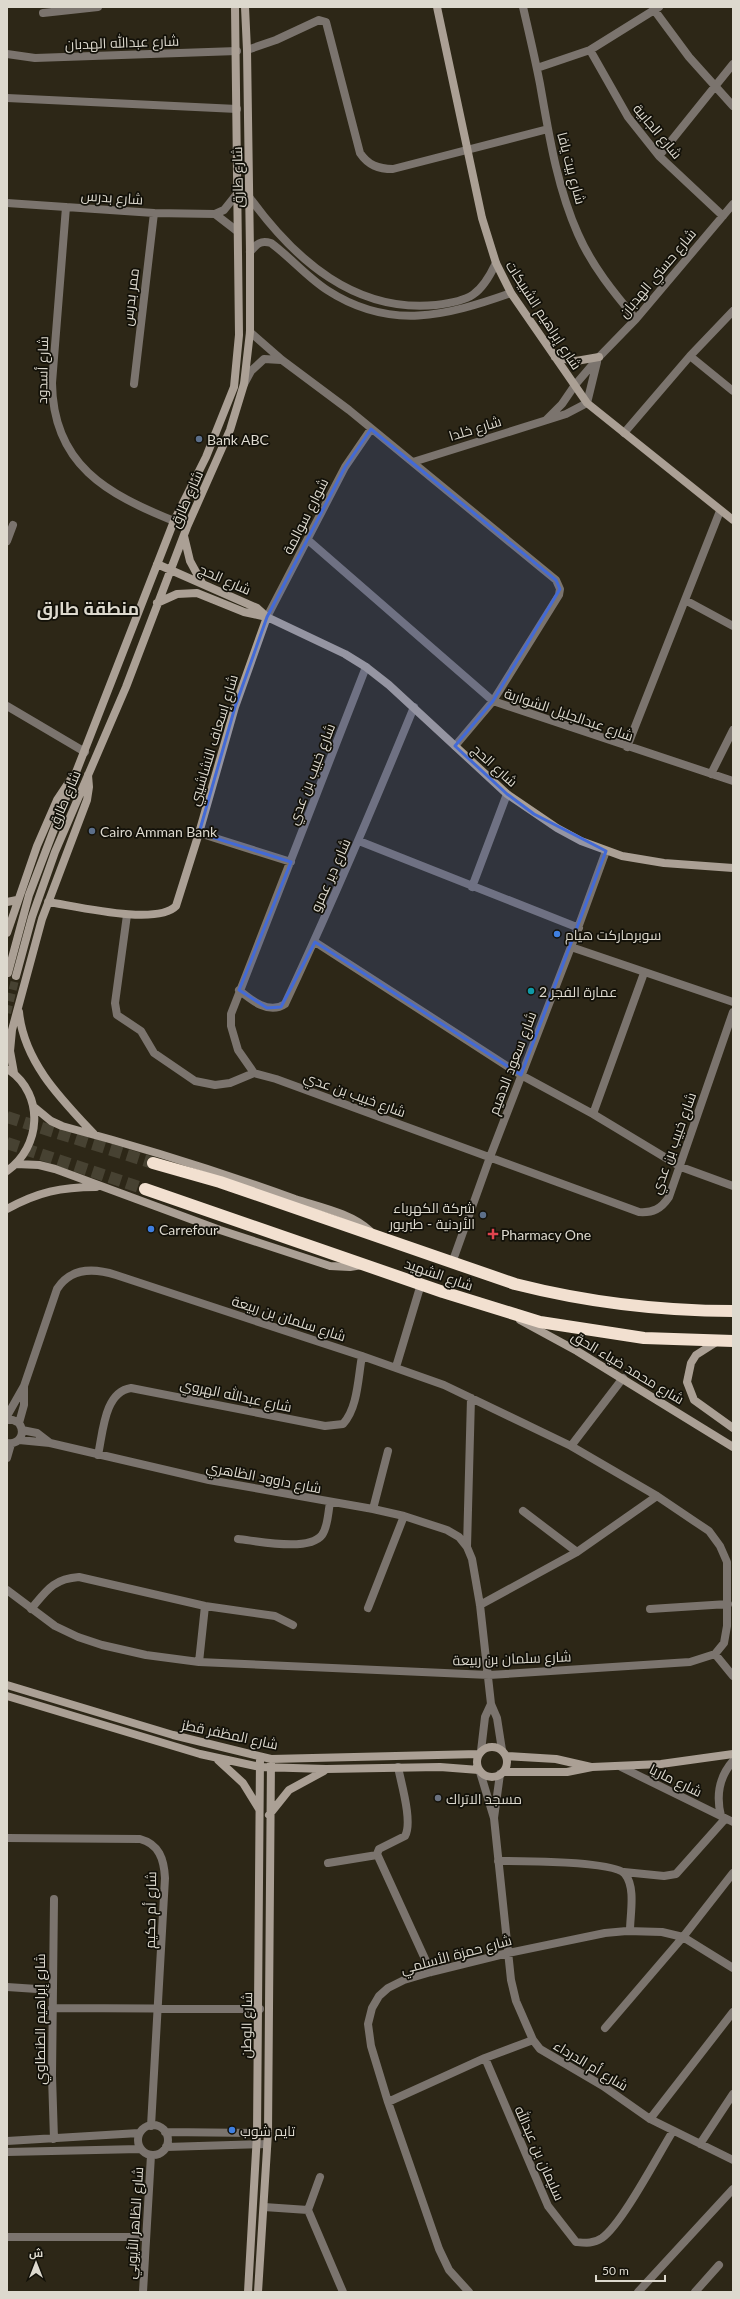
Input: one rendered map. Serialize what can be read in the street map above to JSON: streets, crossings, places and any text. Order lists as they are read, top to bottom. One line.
{"streets":{"highway":["شارع الشهيد"],"street":["شارع عبدالله الهدبان","شارع الجابية","شارع بيت يافا","شارع طارق","شارع بدرس","شارع حسني الهدبان","ممر بدرس","شارع إبراهيم الشبيكات","شارع أسدود","شارع خلدا","شوارع سوالمة","شارع الحج","شارع عبدالجليل الشواربة","شارع إسعاف النشاشيبي","شارع خبيب بن عدي","شارع دير عمرو","شارع سعود الدهيم","شارع سلمان بن ربيعة","شارع محمد ضياء الحق","شارع عبدالله الهروي","شارع داوود الظاهري","شارع المظفر قطز","شارع ماريا","شارع أم حكيم","شارع حمزة الأسلمي","شارع إبراهيم الطنطاوي","شارع الوطن","شارع أم الدرداء","سليمان بن عبدالله","شارع الظاهر الأيوبي"]},"crossings":[["شارع عبدالله الهدبان","شارع طارق"],["شارع الجابية","شارع حسني الهدبان"],["شارع بيت يافا","شارع حسني الهدبان"],["شارع طارق","شارع أسدود"],["شارع طارق","شارع الحج"],["شارع بدرس","ممر بدرس"],["شارع بدرس","شارع أسدود"],["شارع حسني الهدبان","شارع إبراهيم الشبيكات"],["شارع حسني الهدبان","شارع خلدا"],["شارع إبراهيم الشبيكات","شارع خلدا"],["شوارع سوالمة","شارع الحج"],["شوارع سوالمة","شارع عبدالجليل الشواربة"],["شوارع سوالمة","شارع إسعاف النشاشيبي"],["شارع الحج","شارع إسعاف النشاشيبي"],["شارع الحج","شارع خبيب بن عدي"],["شارع الحج","شارع دير عمرو"],["شارع الحج","شارع سعود الدهيم"],["شارع خبيب بن عدي","شارع دير عمرو"],["شارع خبيب بن عدي","شارع سعود الدهيم"],["شارع سعود الدهيم","شارع الشهيد"],["شارع الشهيد","شارع محمد ضياء الحق"],["شارع سلمان بن ربيعة","شارع عبدالله الهروي"],["شارع سلمان بن ربيعة","شارع داوود الظاهري"],["شارع عبدالله الهروي","شارع داوود الظاهري"],["شارع المظفر قطز","شارع الوطن"],["شارع المظفر قطز","شارع أم الدرداء"],["شارع أم حكيم","شارع الظاهر الأيوبي"],["شارع حمزة الأسلمي","شارع أم الدرداء"],["شارع أم الدرداء","سليمان بن عبدالله"]],"districts":["منطقة طارق"],"places":{"other":["Bank ABC","Cairo Amman Bank","سوبرماركت هيام","عمارة الفجر 2","شركة الكهرباء الأردنية - طبربور","Carrefour","مسجد الاتراك","تايم شوب"],"health":["Pharmacy One"]},"scale_bar":"50 m","north":"top"}
